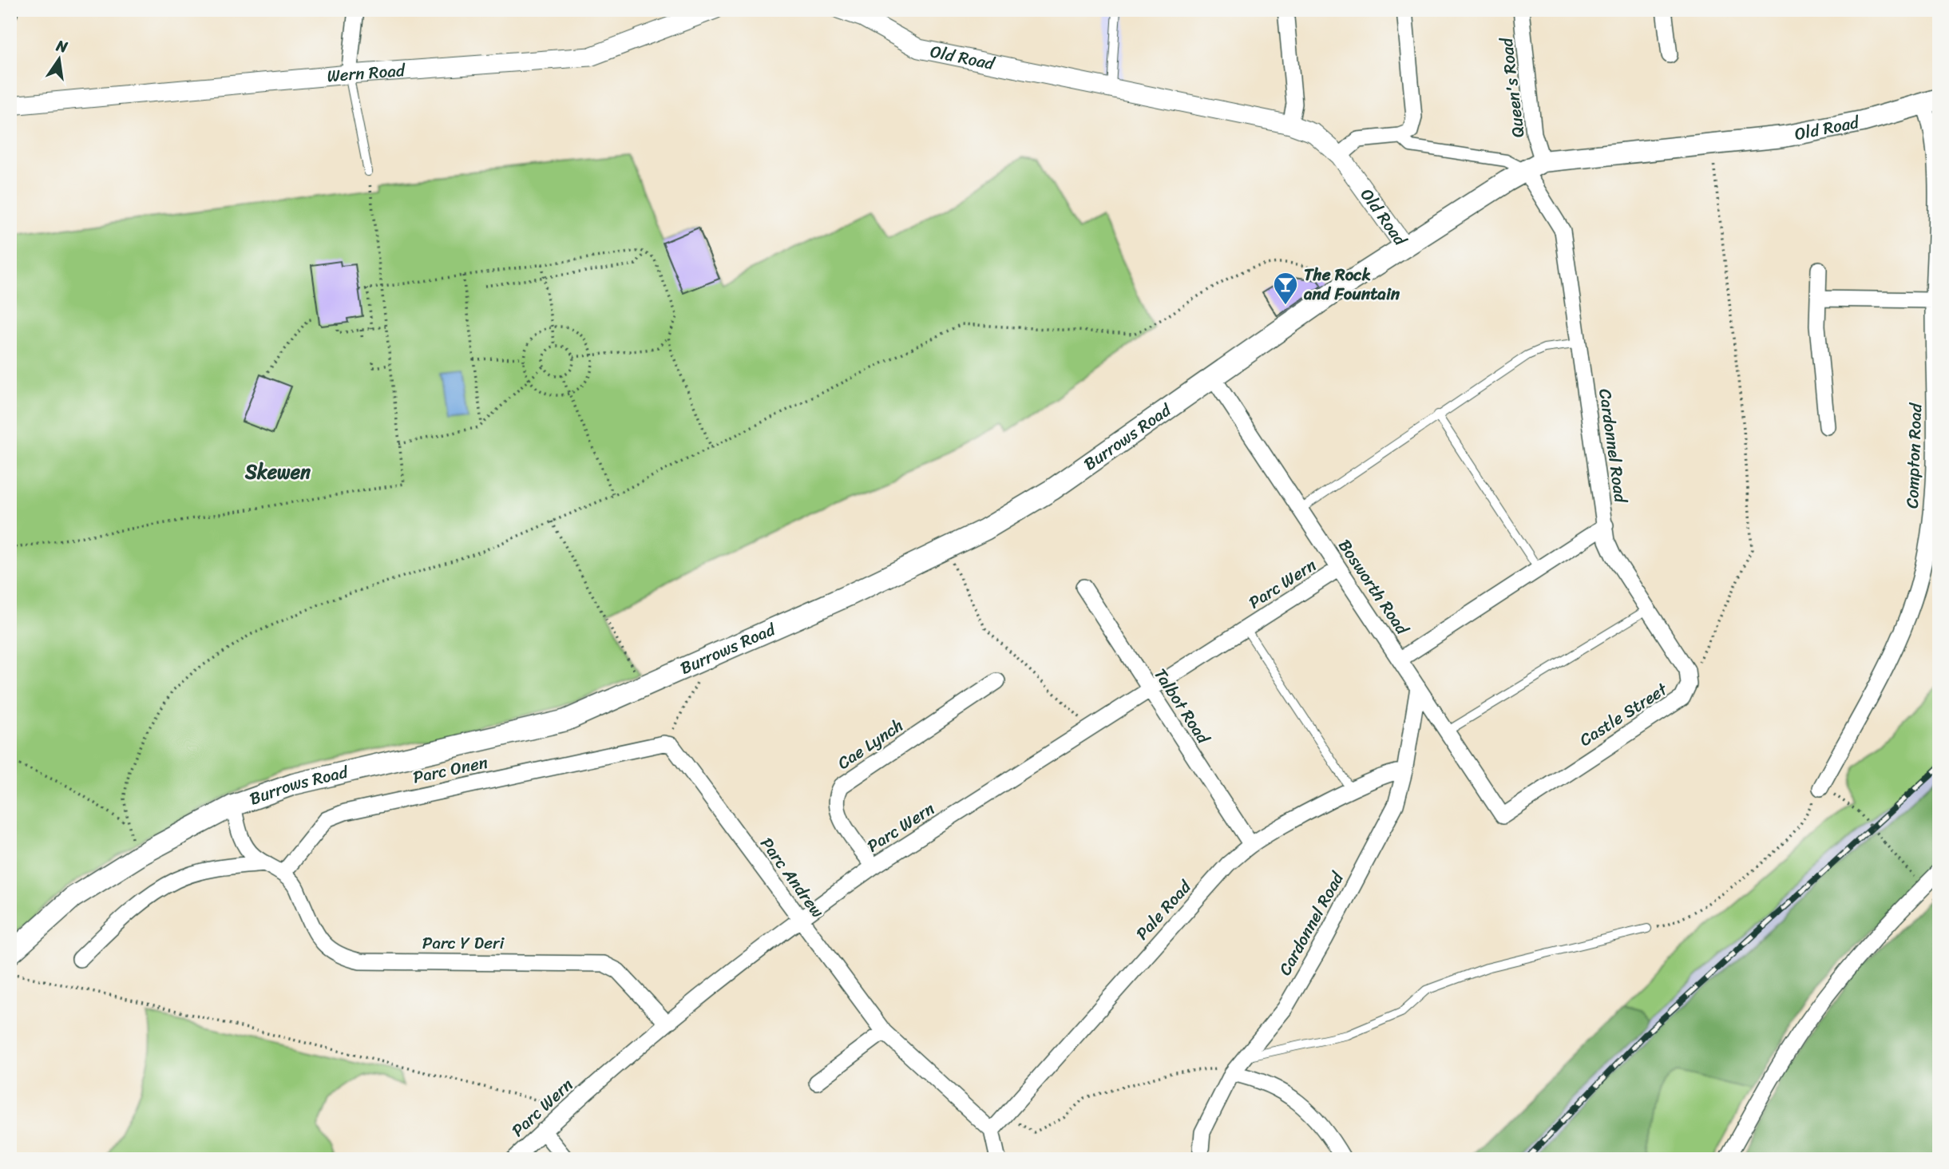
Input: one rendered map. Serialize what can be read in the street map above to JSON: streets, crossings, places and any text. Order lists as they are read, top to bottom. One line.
{"streets":{"main road":["Old Road","Burrows Road"],"street":["Wern Road","Queen's Road","Cardonnel Road","Compton Road","Parc Wern","Bosworth Road","Talbot Road","Castle Street","Cae Lynch","Parc Onen","Parc Andrew","Pale Road","Parc Y Deri"]},"crossings":[["Old Road","Queen's Road"],["Old Road","Burrows Road"],["Old Road","Cardonnel Road"],["Old Road","Compton Road"],["Queen's Road","Cardonnel Road"],["Burrows Road","Bosworth Road"],["Cardonnel Road","Bosworth Road"],["Cardonnel Road","Castle Street"],["Cardonnel Road","Pale Road"],["Parc Wern","Bosworth Road"],["Parc Wern","Talbot Road"],["Parc Wern","Cae Lynch"],["Parc Wern","Parc Andrew"],["Parc Wern","Parc Y Deri"],["Bosworth Road","Castle Street"],["Talbot Road","Pale Road"],["Parc Onen","Parc Andrew"],["Parc Onen","Parc Y Deri"]],"districts":["Skewen"],"places":{"bar":["The Rock and Fountain"]},"north":"top"}
